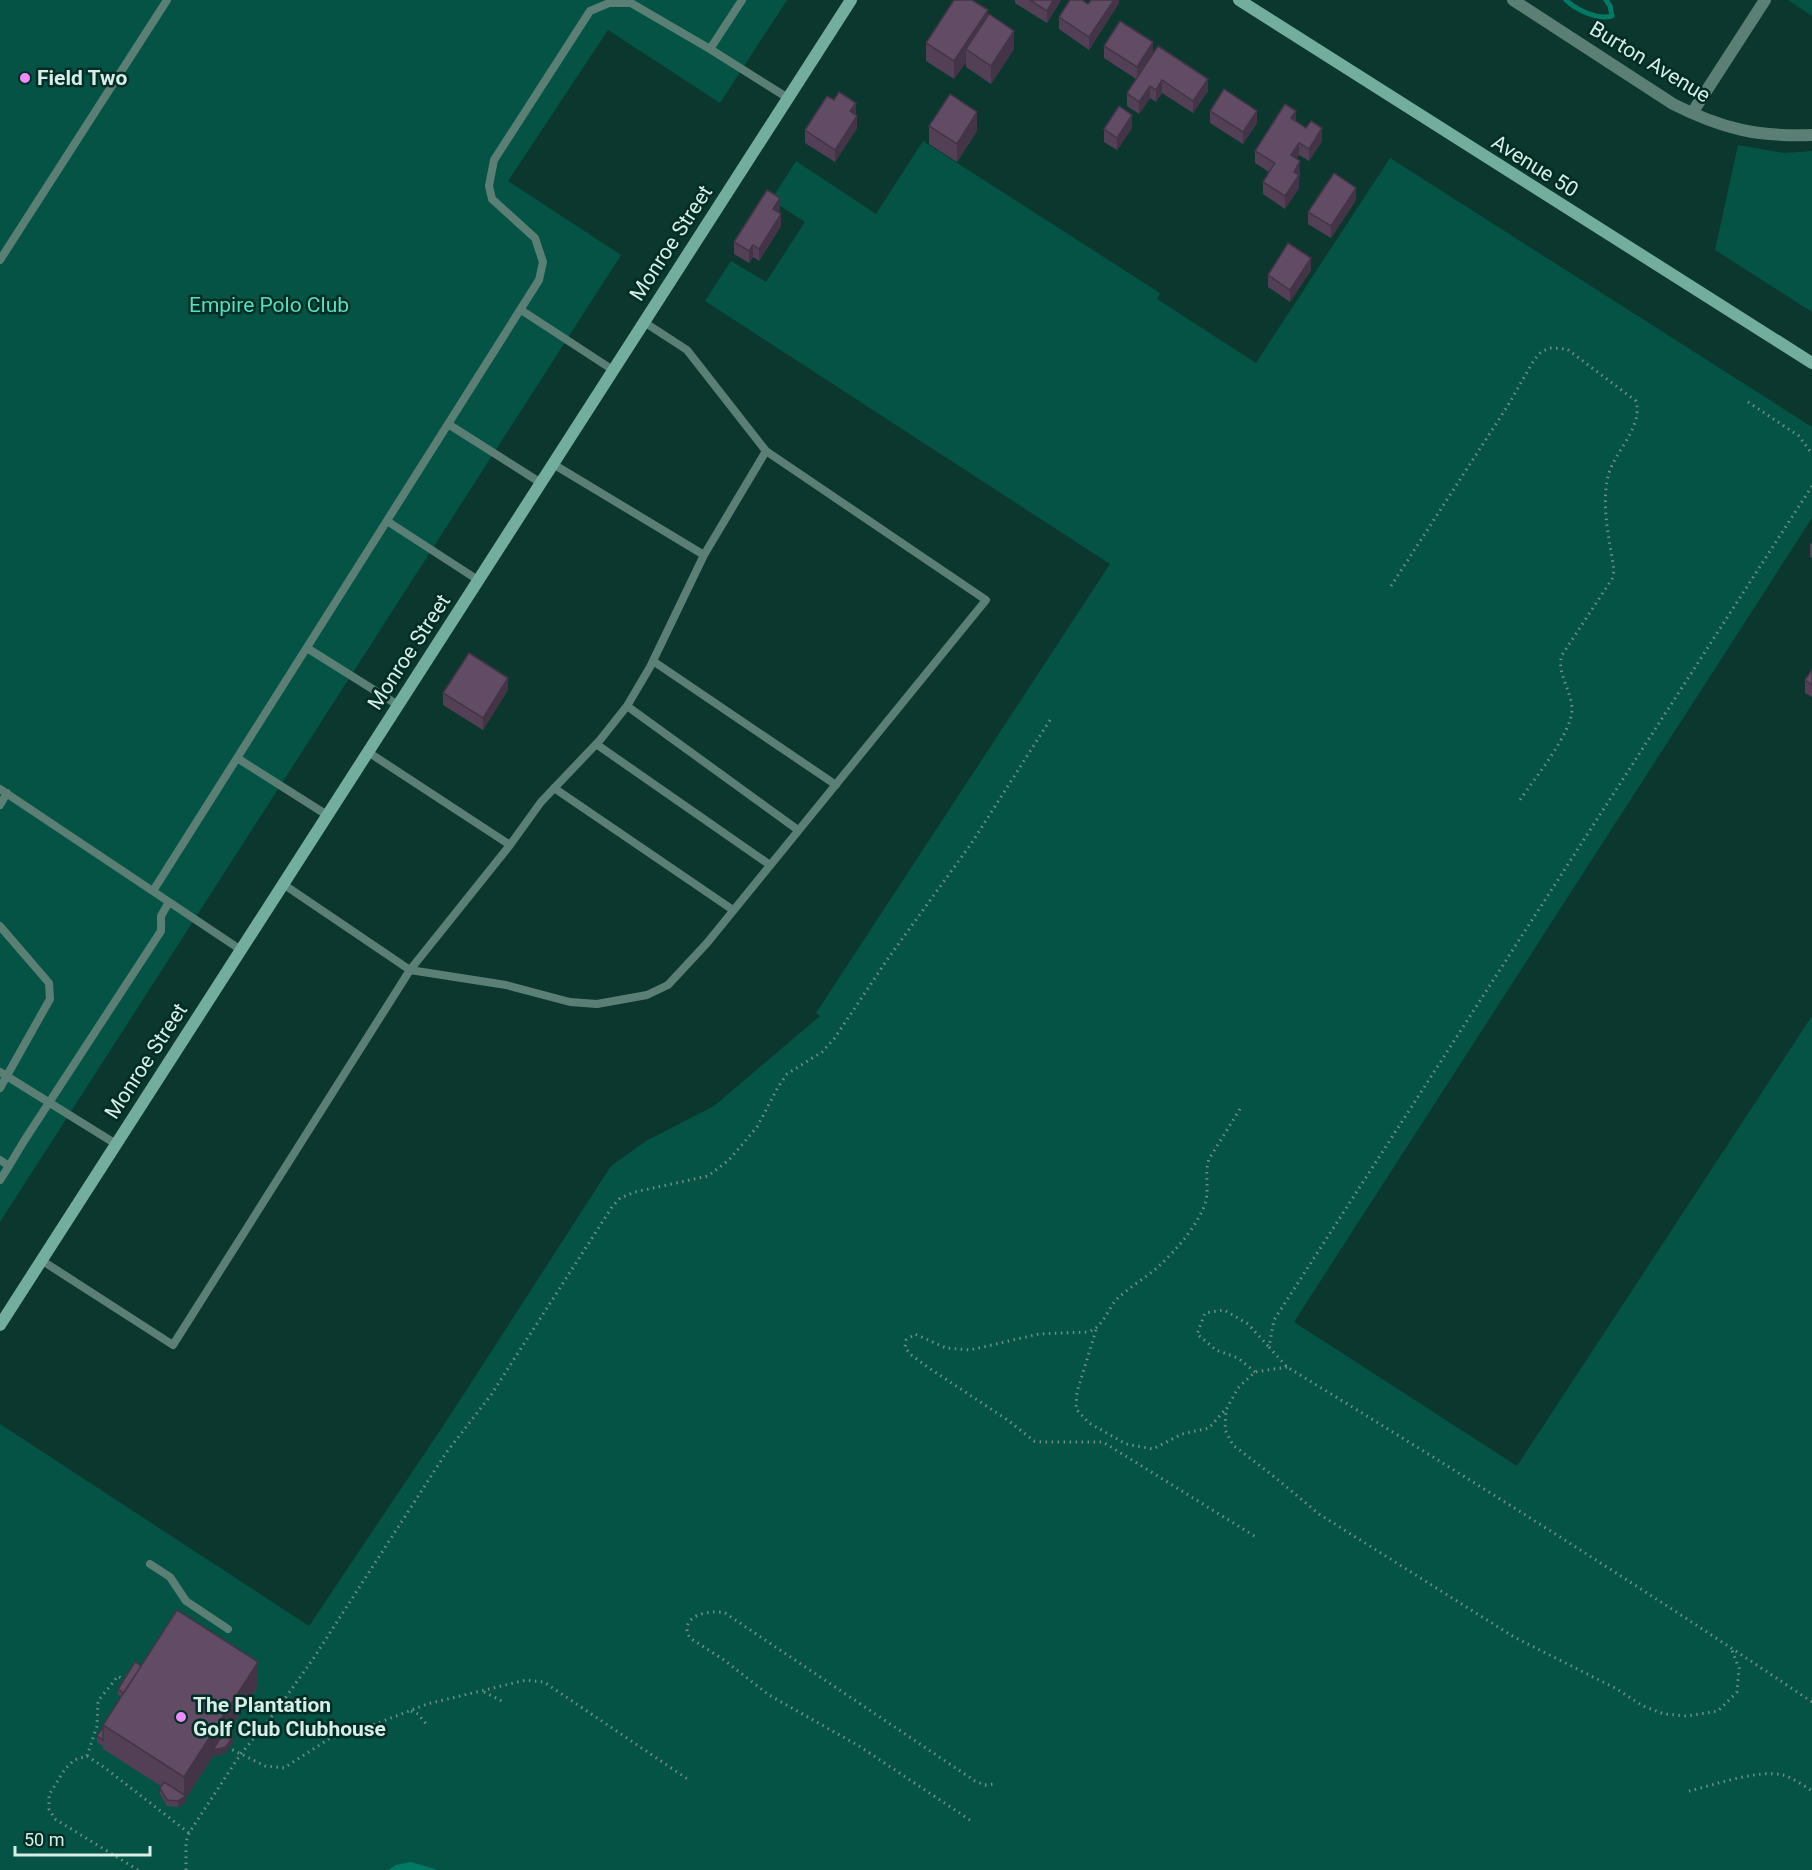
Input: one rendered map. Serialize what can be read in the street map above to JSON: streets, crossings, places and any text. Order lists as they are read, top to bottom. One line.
{"streets":{"main road":["Avenue 50","Monroe Street"],"street":["Burton Avenue"]},"parks":["Empire Polo Club"],"places":["Field Two","The Plantation Golf Club Clubhouse"],"scale_bar":"50 m"}
